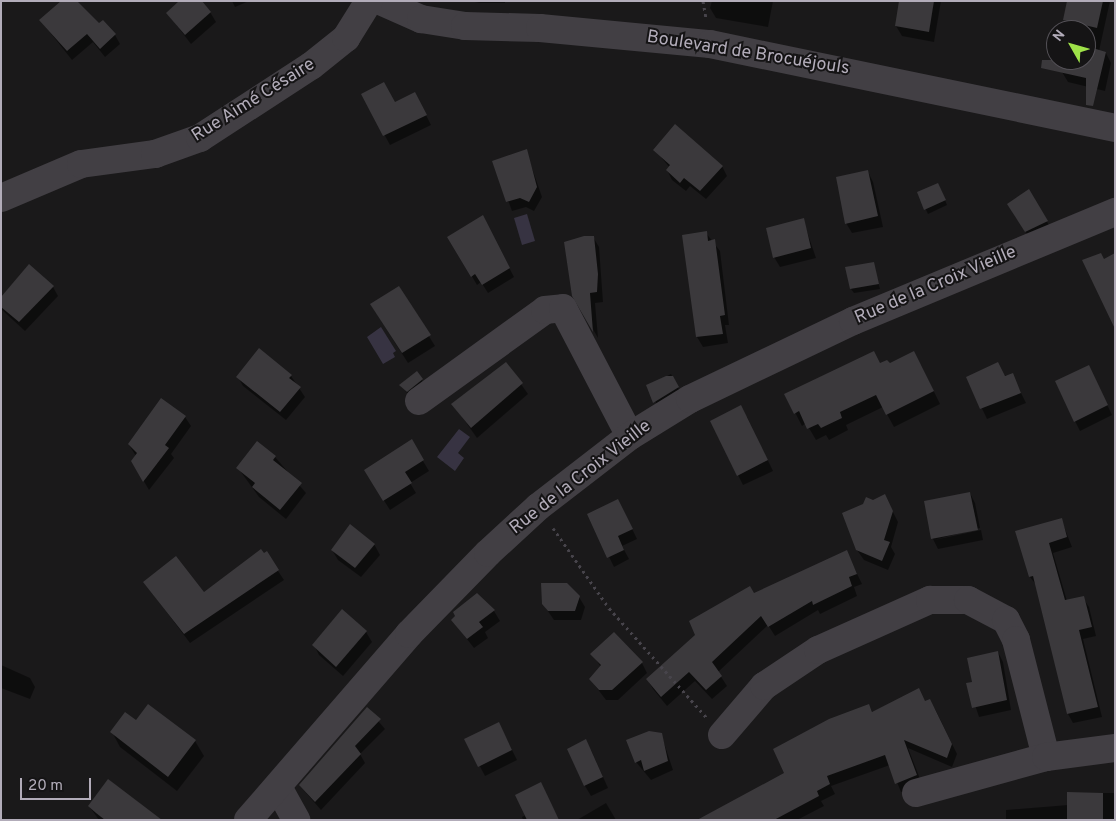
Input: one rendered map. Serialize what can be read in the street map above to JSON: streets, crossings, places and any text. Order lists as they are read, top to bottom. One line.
{"streets":{"street":["Boulevard de Brocuéjouls","Rue Aimé Césaire","Rue de la Croix Vieille"]},"scale_bar":"20 m","north":"top left"}
